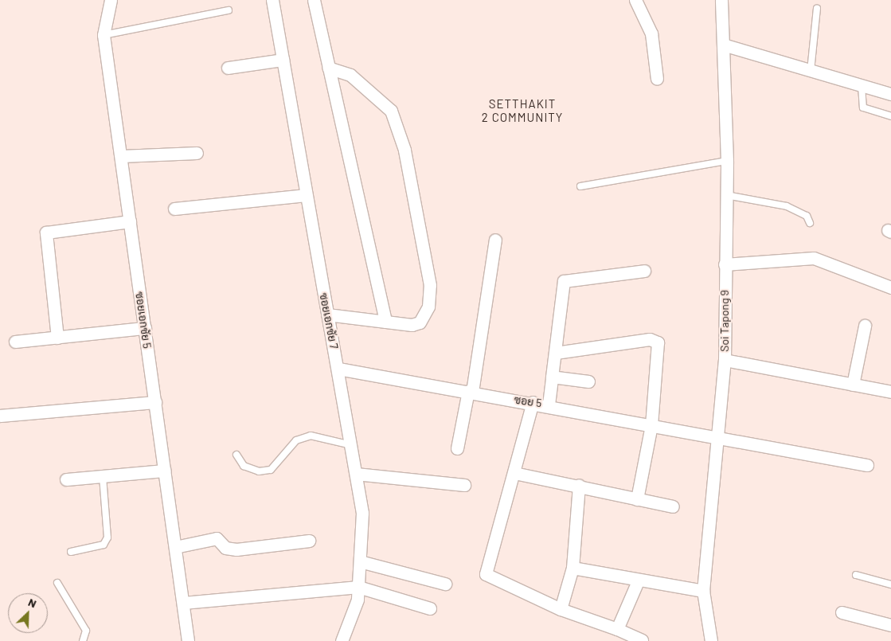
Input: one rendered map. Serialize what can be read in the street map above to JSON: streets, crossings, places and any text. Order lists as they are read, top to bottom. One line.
{"streets":{"street":["ซอยเอกชัย 5","ซอยเอกชัย 7","Soi Tapong 9","ซอย 5"]},"crossings":[["ซอยเอกชัย 7","ซอย 5"],["Soi Tapong 9","ซอย 5"]],"districts":["SETTHAKIT 2 COMMUNITY"],"north":"top right"}
